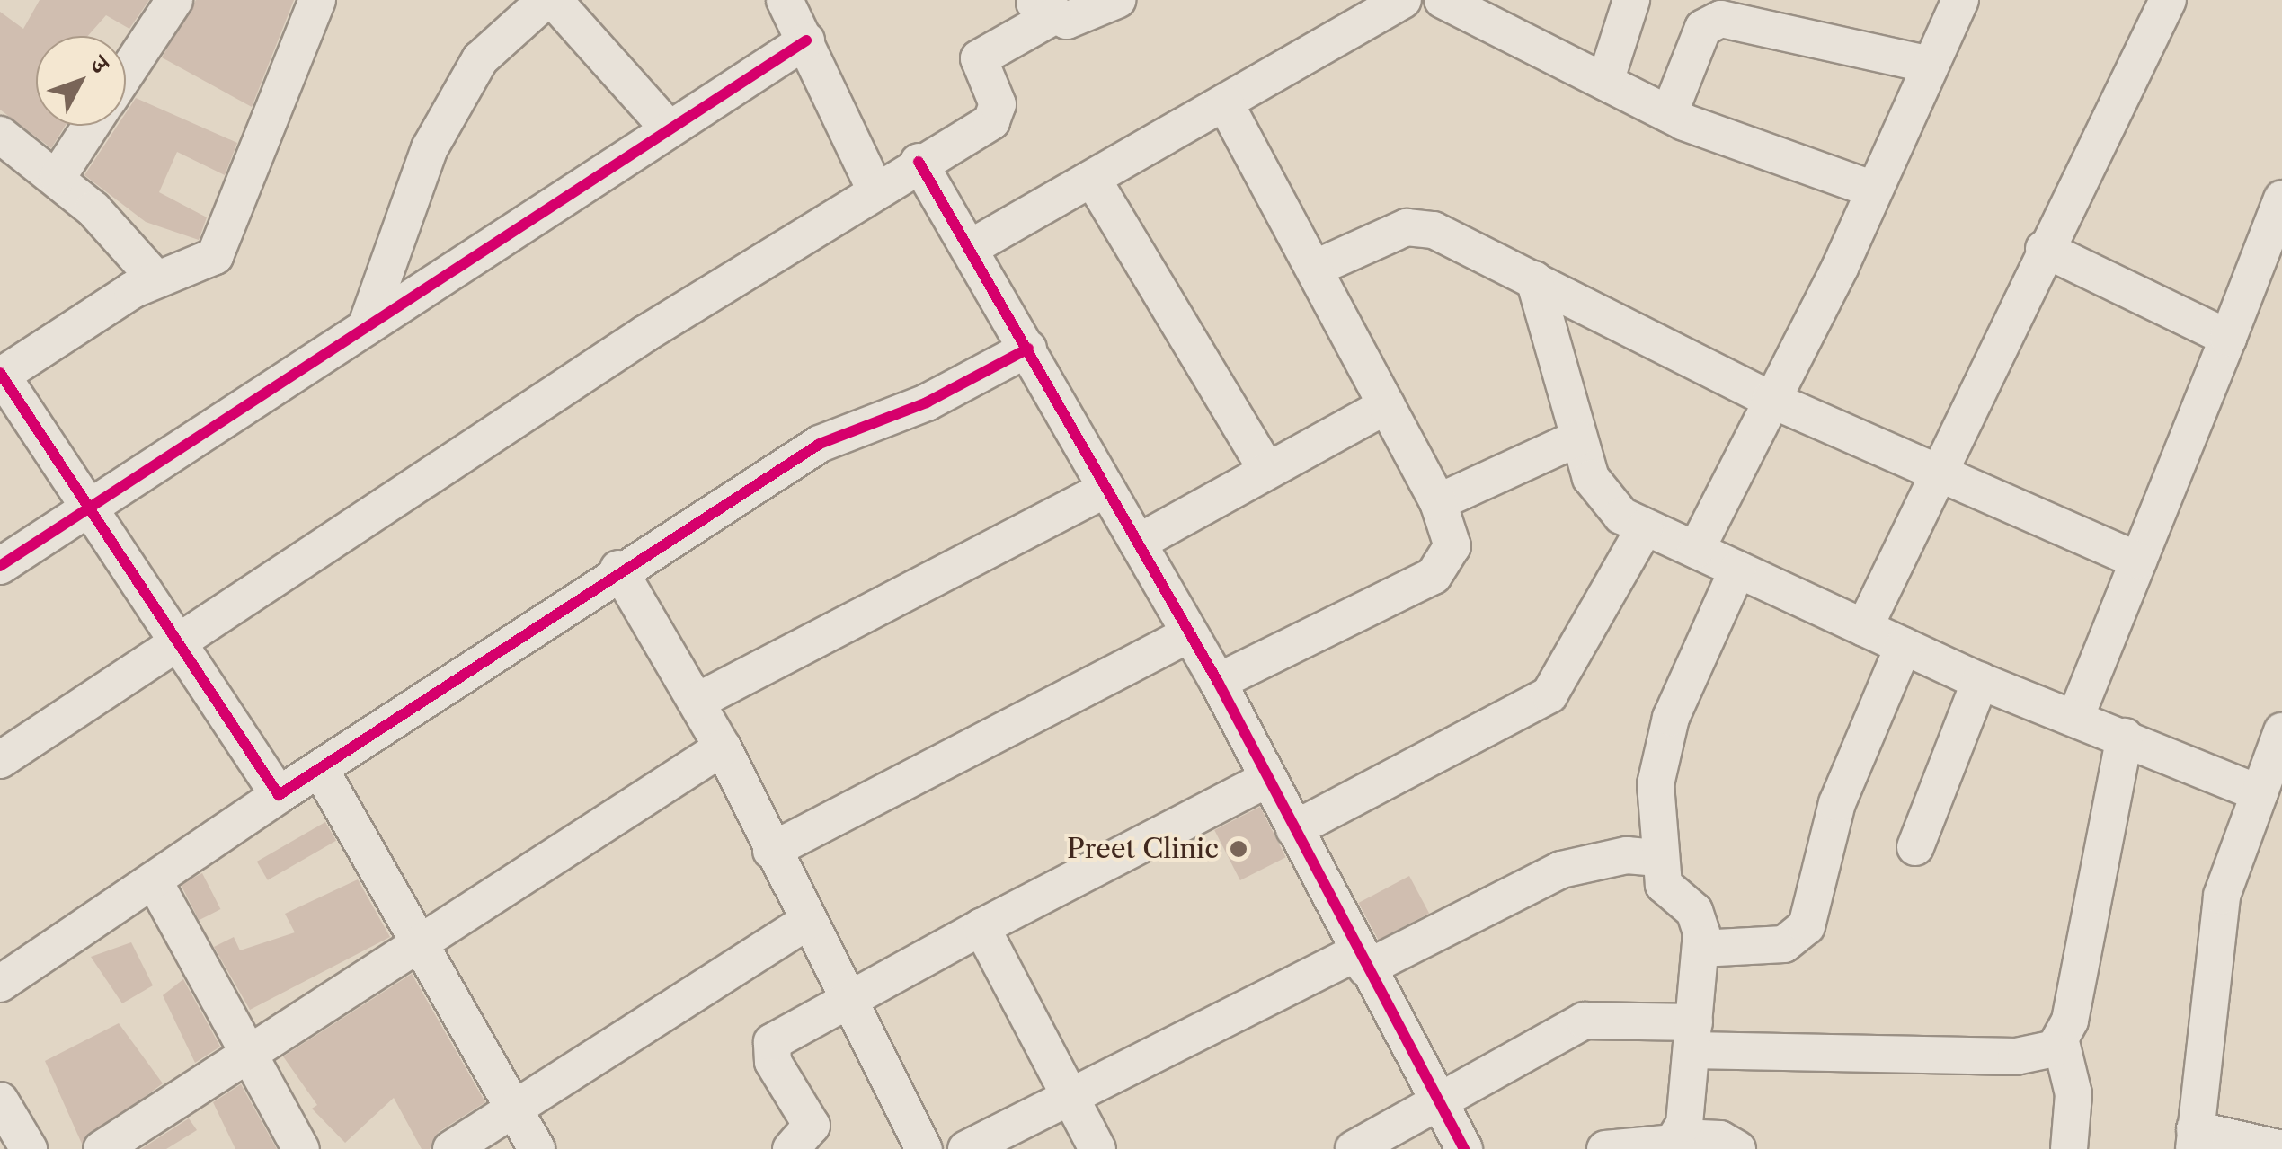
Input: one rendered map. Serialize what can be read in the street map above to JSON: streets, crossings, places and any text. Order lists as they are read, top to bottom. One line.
{"places":["Preet Clinic"],"north":"top right"}
